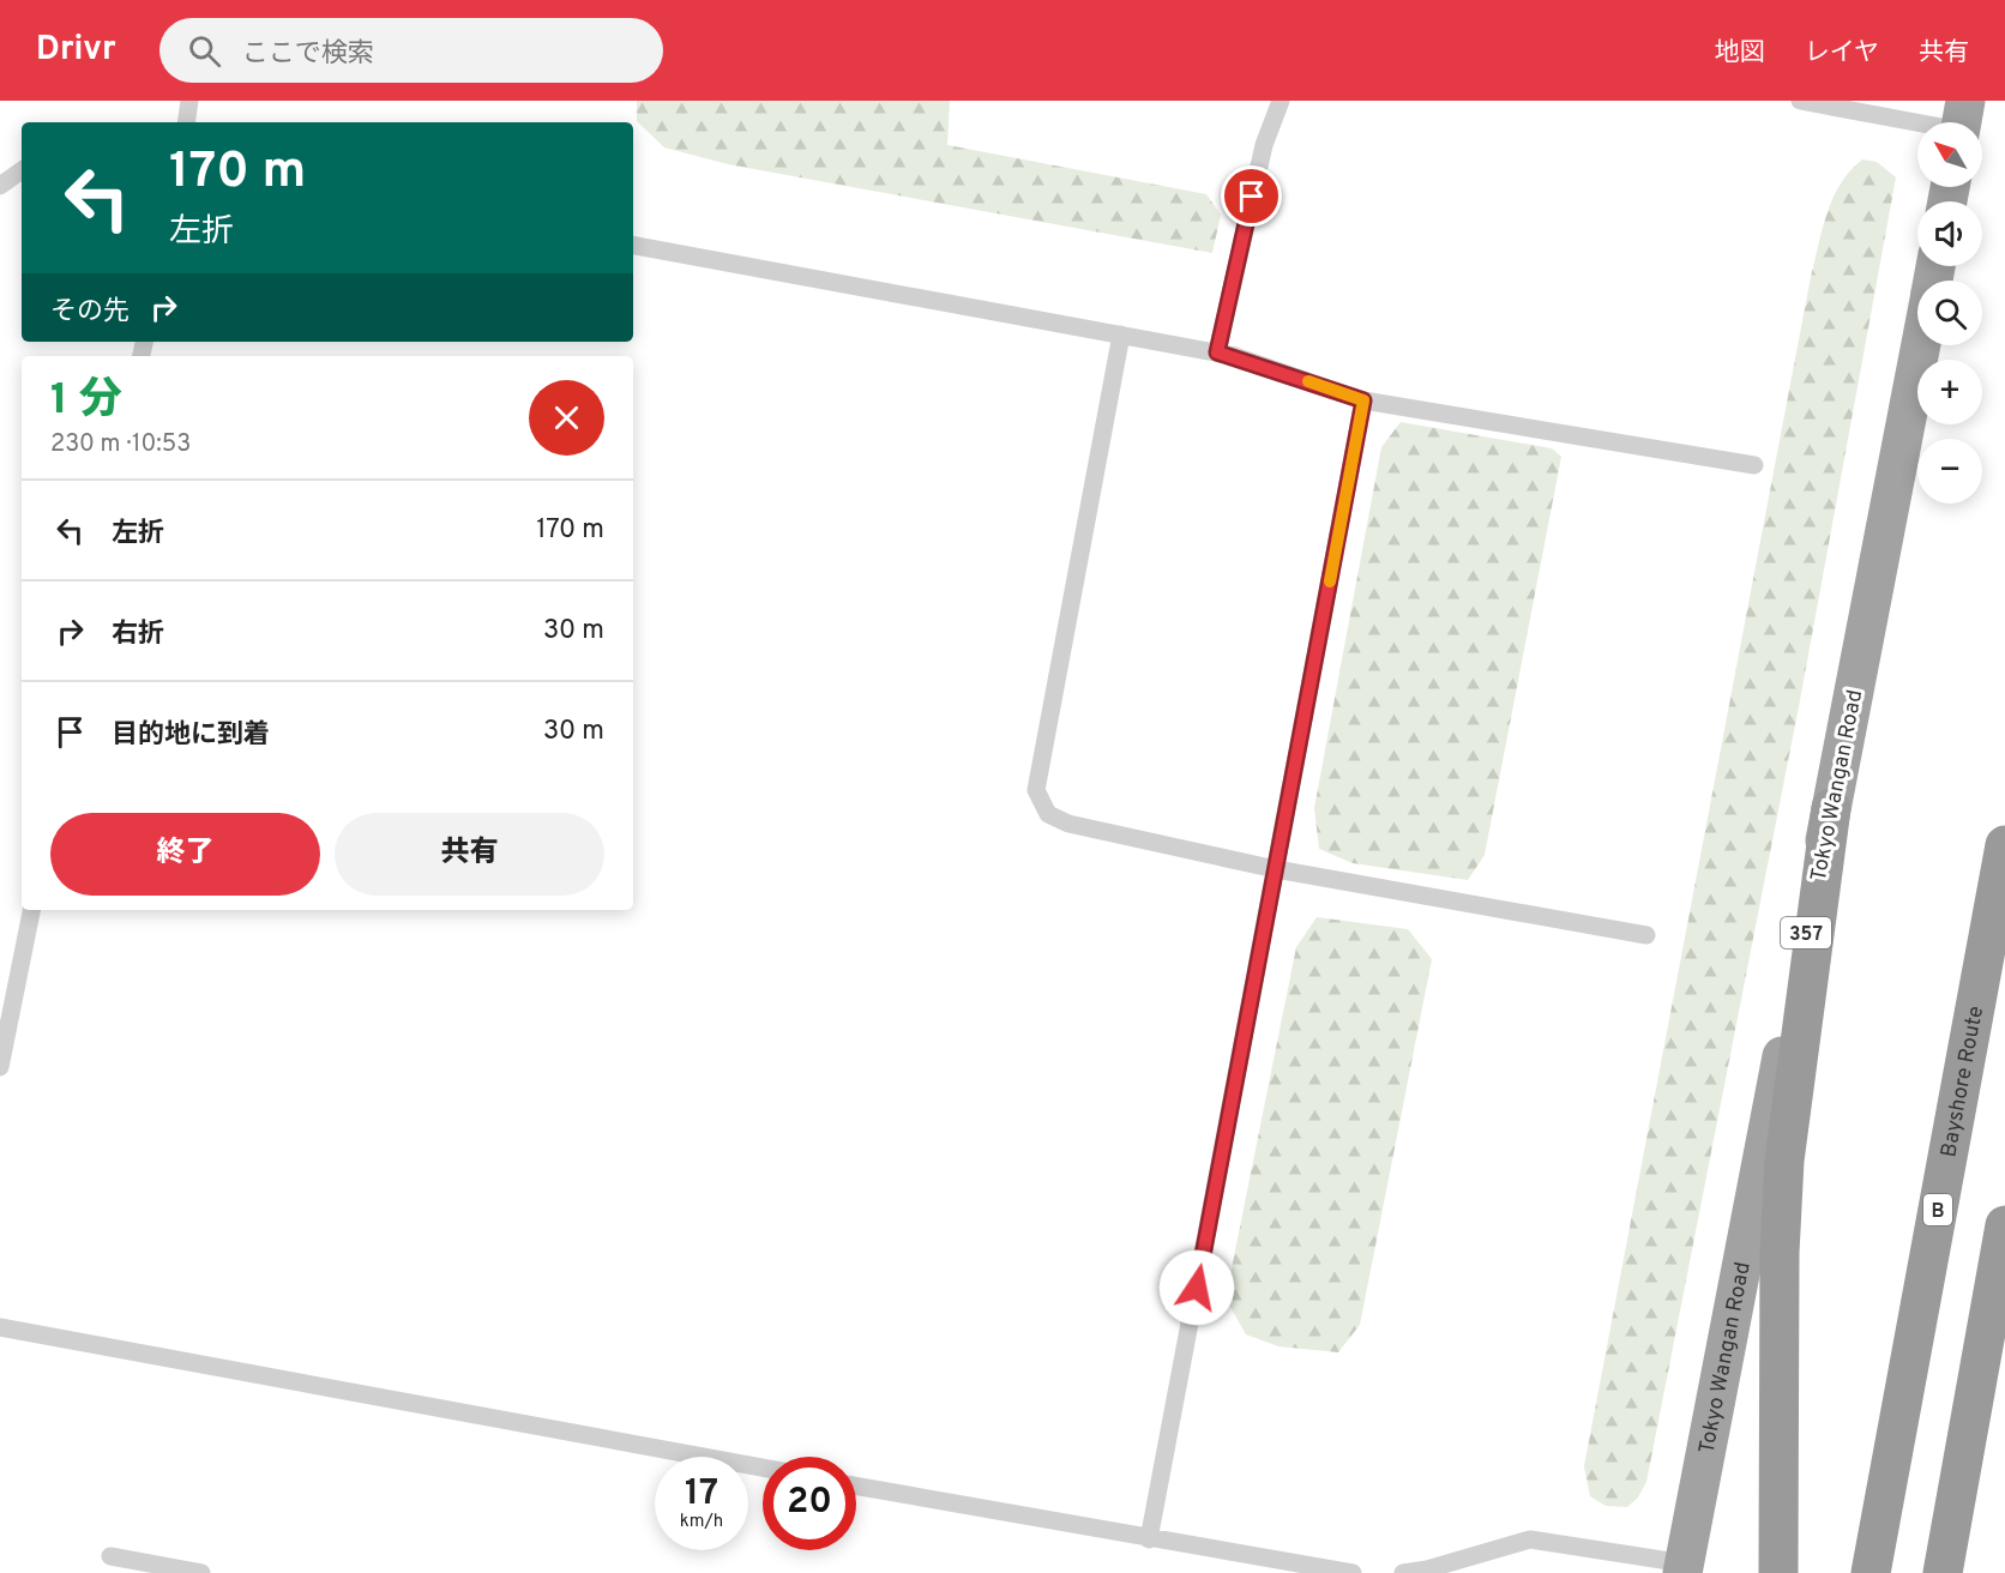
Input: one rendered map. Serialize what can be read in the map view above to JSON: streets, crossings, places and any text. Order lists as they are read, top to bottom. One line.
{"streets":{"highway":["Tokyo Wangan Road","357","Bayshore Route","B"]},"north":"top left","page":{"header":"Drivr","search":"ここで検索","nav":["地図","レイヤ","共有"],"map_buttons":["+","−"],"turn":["170 m","左折"],"then":"その先","heading":["1 分","230 m · 10:53"],"list":[{"name":"左折","value":"170 m"},{"name":"右折","value":"30 m"},{"name":"目的地に到着","value":"30 m"}],"buttons":["終了","共有"],"speed":"17 km/h","limit":"20"}}
